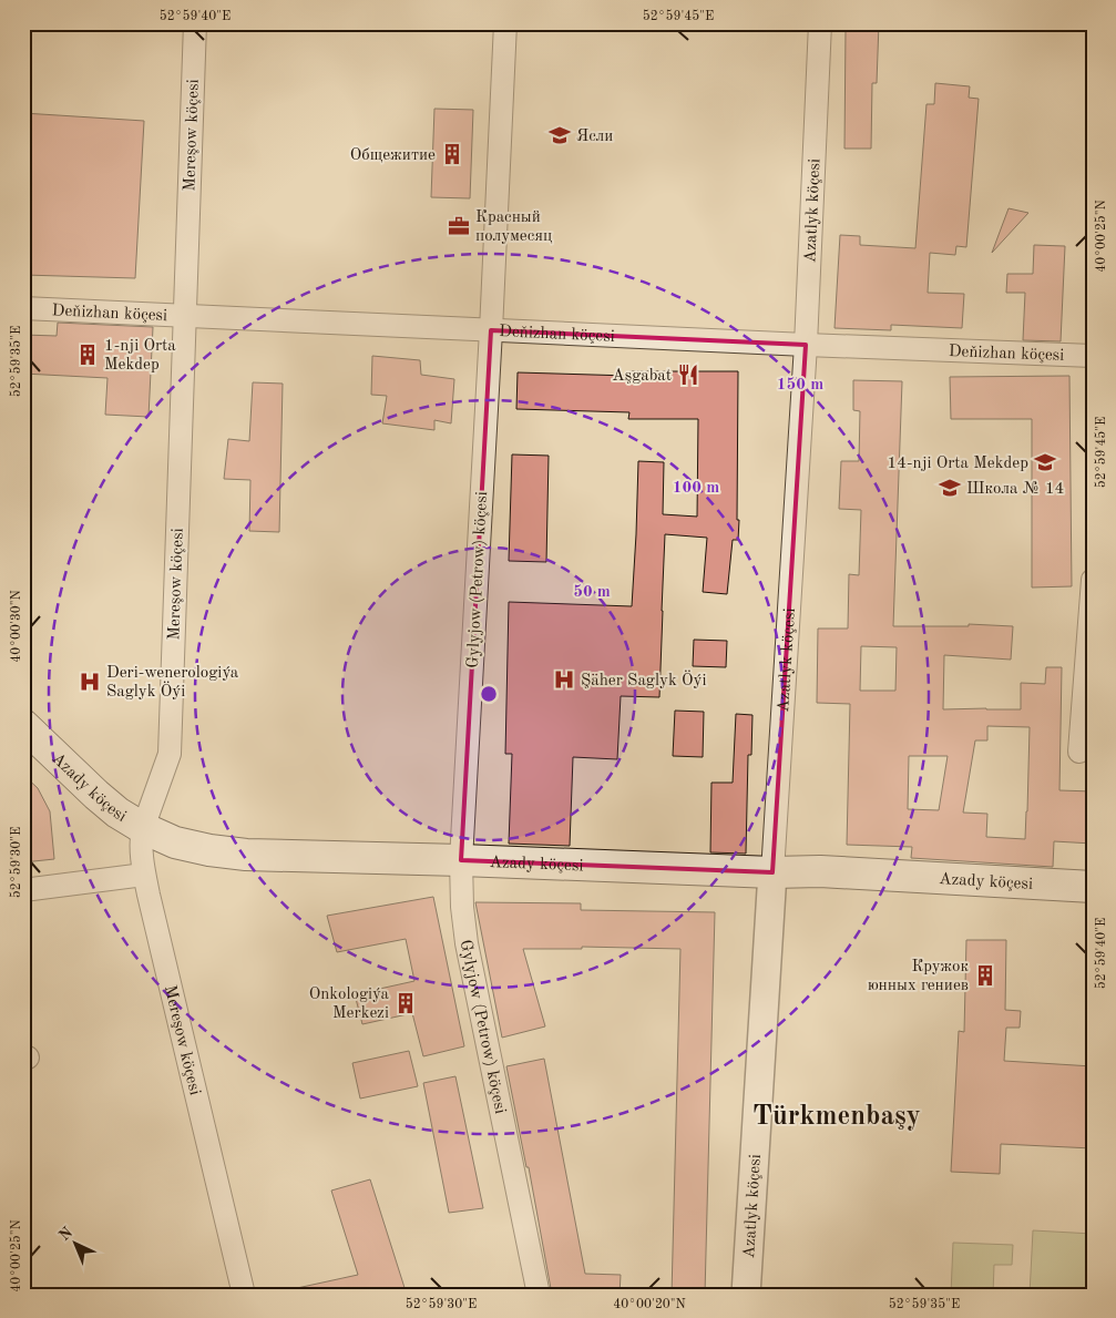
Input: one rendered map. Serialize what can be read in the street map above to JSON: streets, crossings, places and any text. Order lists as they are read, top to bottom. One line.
{"streets":{"main road":["Azady köçesi"],"street":["Mereşow köçesi","Azatlyk köçesi","Deňizhan köçesi","Gylyjow (Petrow) köçesi"]},"crossings":[["Mereşow köçesi","Deňizhan köçesi"],["Mereşow köçesi","Azady köçesi"],["Azatlyk köçesi","Deňizhan köçesi"],["Azatlyk köçesi","Azady köçesi"],["Deňizhan köçesi","Gylyjow (Petrow) köçesi"],["Gylyjow (Petrow) köçesi","Azady köçesi"]],"districts":["Türkmenbaşy"],"places":{"school or university":["Ясли","14-nji Orta Mekdep","Школа № 14"],"building":["Общежитие","1-nji Orta Mekdep","Кружок юнных гениев","Onkologiýa Merkezi"],"office":["Красный полумесяц"],"restaurant":["Aşgabat"],"hospital":["Şäher Saglyk Öýi","Deri-wenerologiýa Saglyk Öýi"]},"north":"top left","coordinates":["52°59'40\"E","52°59'45\"E","40°00'25\"N","52°59'35\"E","40°00'30\"N","52°59'30\"E","40°00'20\"N"],"rings":["150 m","100 m","50 m"]}
